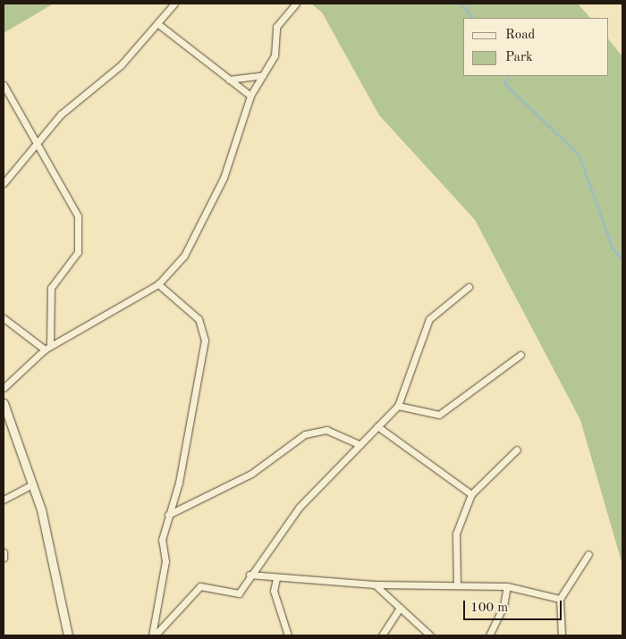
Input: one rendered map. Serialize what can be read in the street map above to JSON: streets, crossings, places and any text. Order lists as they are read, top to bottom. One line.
{"legend":["Road","Park"],"scale_bar":"100 m"}
